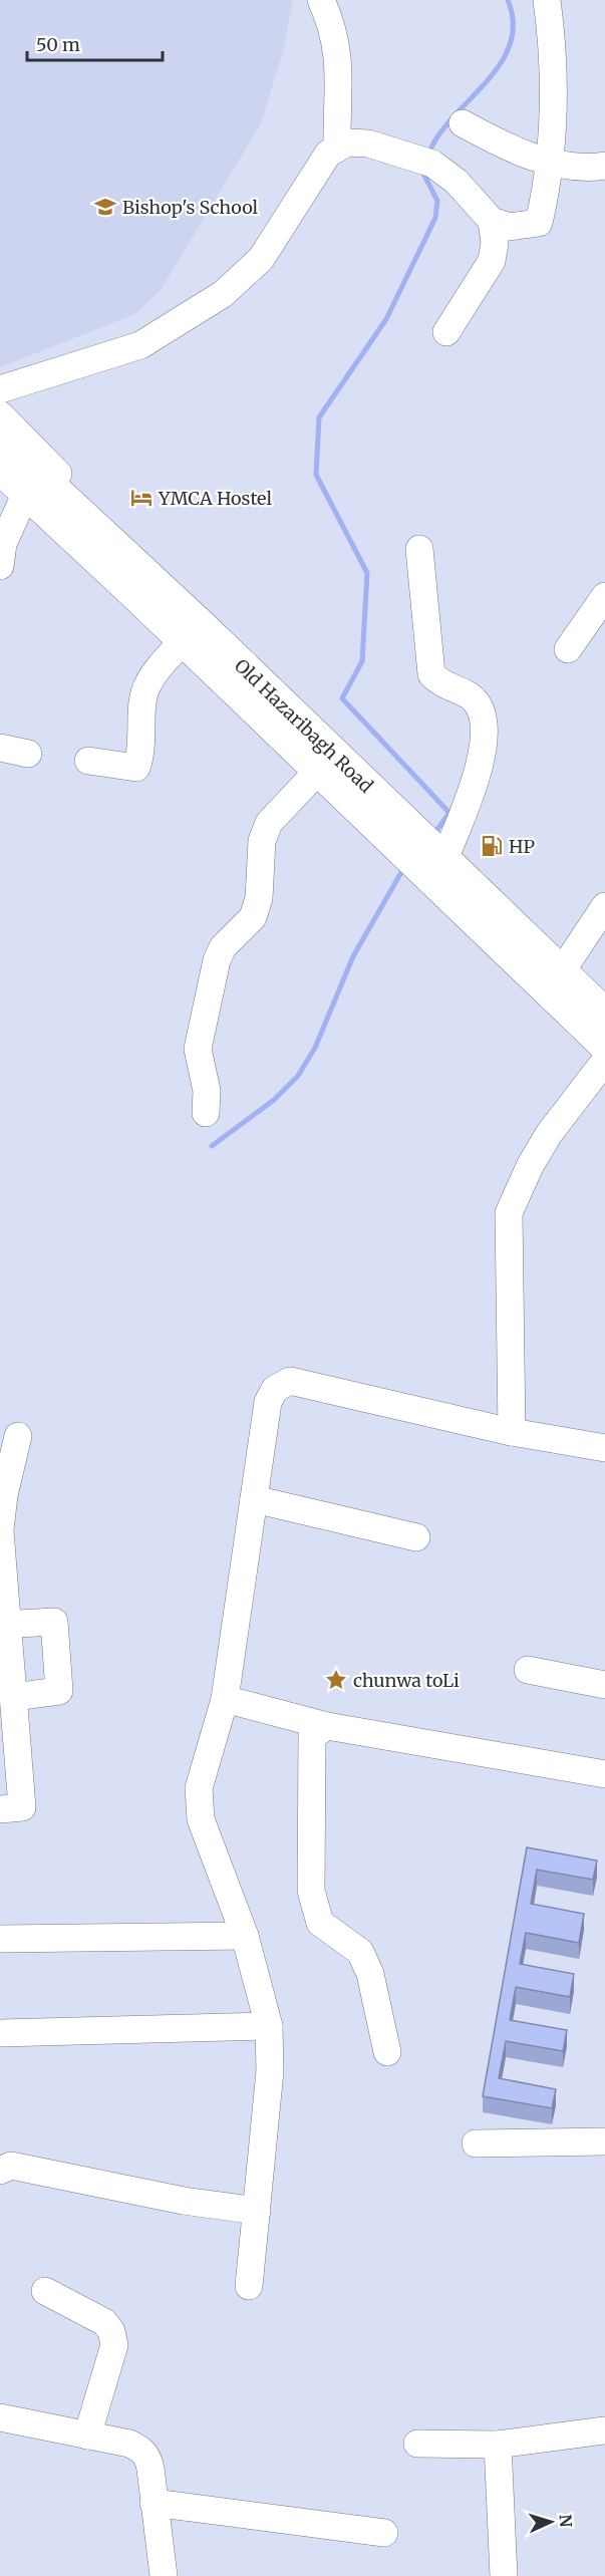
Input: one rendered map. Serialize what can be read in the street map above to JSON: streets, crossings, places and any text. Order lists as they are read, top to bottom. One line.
{"streets":{"main road":["Old Hazaribagh Road"]},"places":{"school or university":["Bishop's School"],"hotel":["YMCA Hostel"],"fuel station":["HP"],"place":["chunwa toLi"]},"scale_bar":"50 m","north":"right"}
